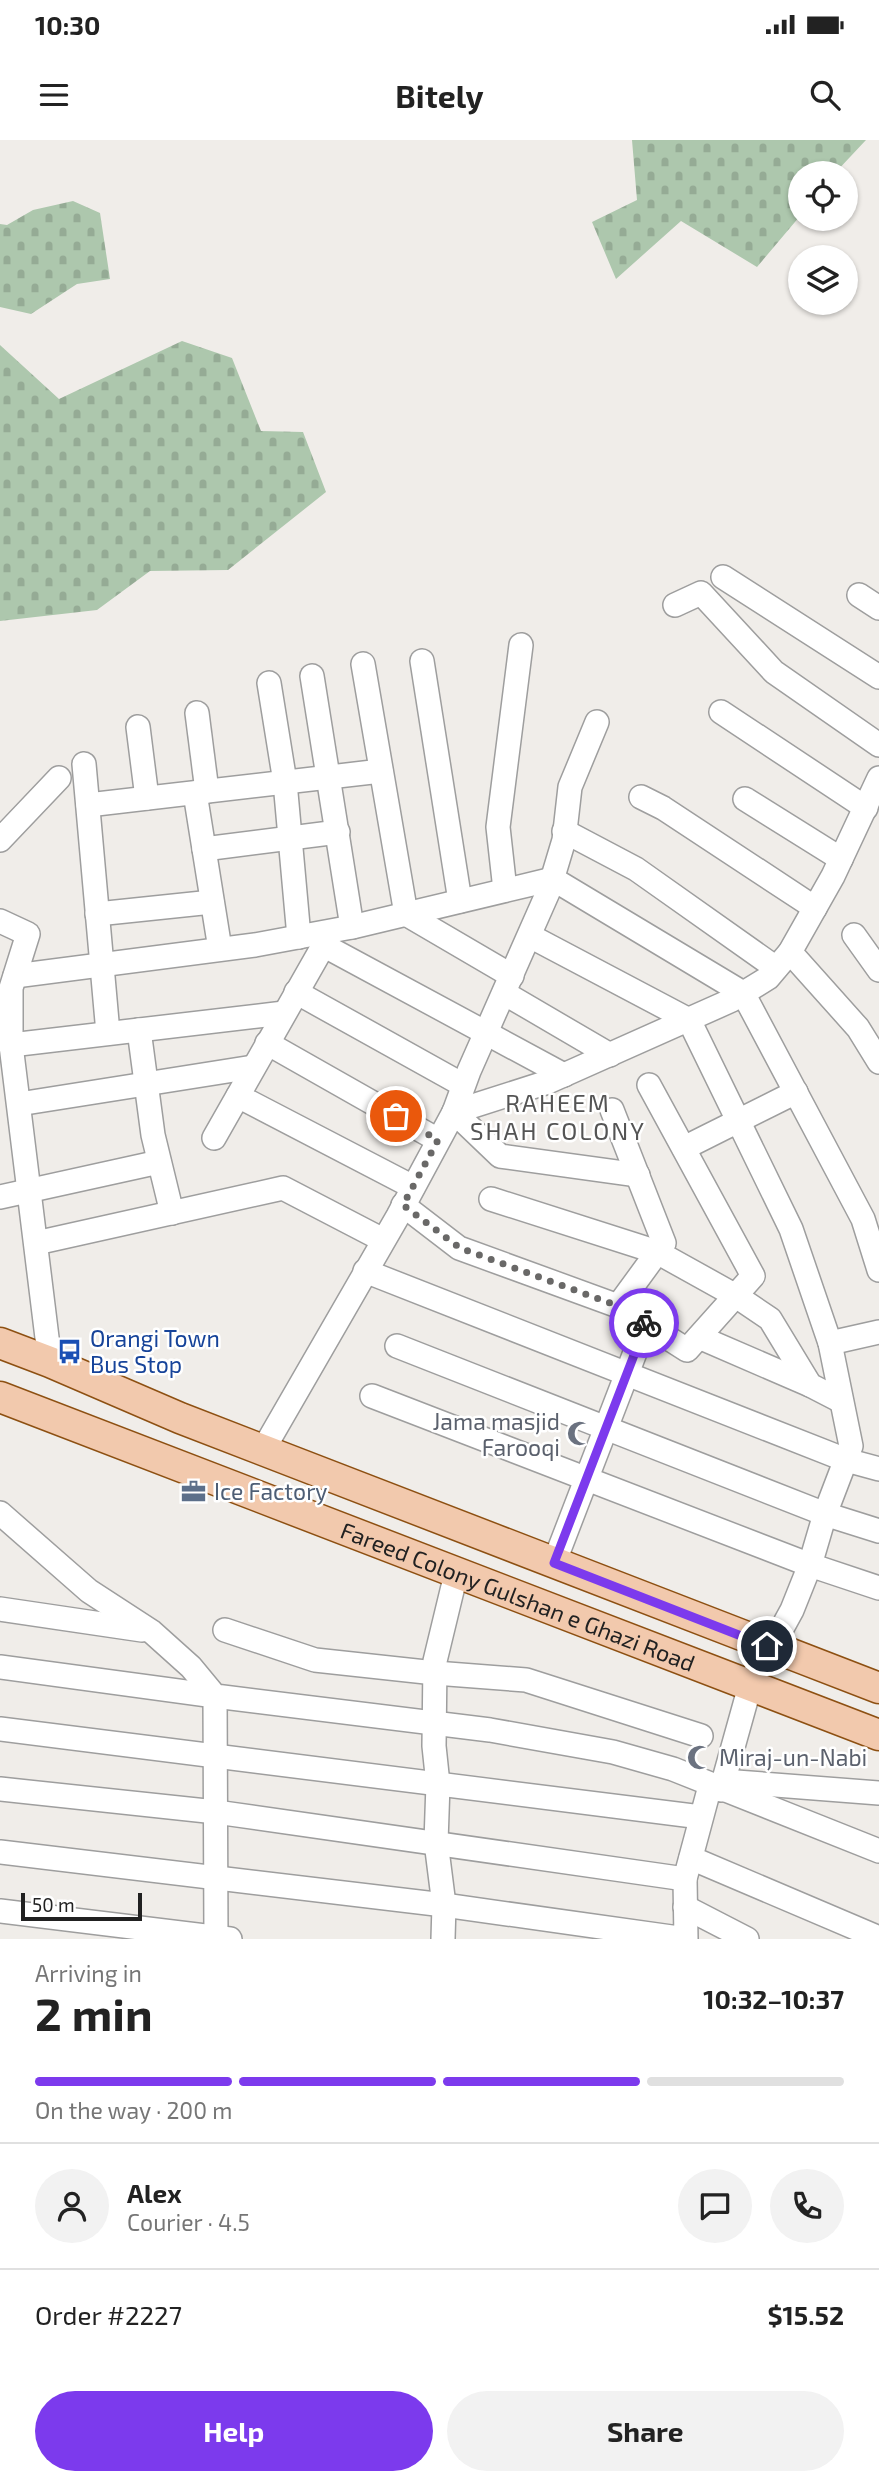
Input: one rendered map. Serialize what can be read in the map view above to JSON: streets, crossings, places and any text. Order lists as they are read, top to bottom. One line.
{"streets":{"main road":["Fareed Colony Gulshan e Ghazi Road"]},"districts":["RAHEEM SHAH COLONY"],"places":{"bus stop":["Orangi Town Bus Stop"],"mosque":["Jama masjid Farooqi","Miraj-un-Nabi"],"office":["Ice Factory"]},"scale_bar":"50 m","page":{"status":"10:30","header":"Bitely","scale":"50 m","heading":["2 min","Arriving in","10:32–10:37"],"panel":["Alex","Courier · 4.5","Order #2227","$15.52"],"bar":"On the way · 200 m","buttons":["Help","Share"]}}
